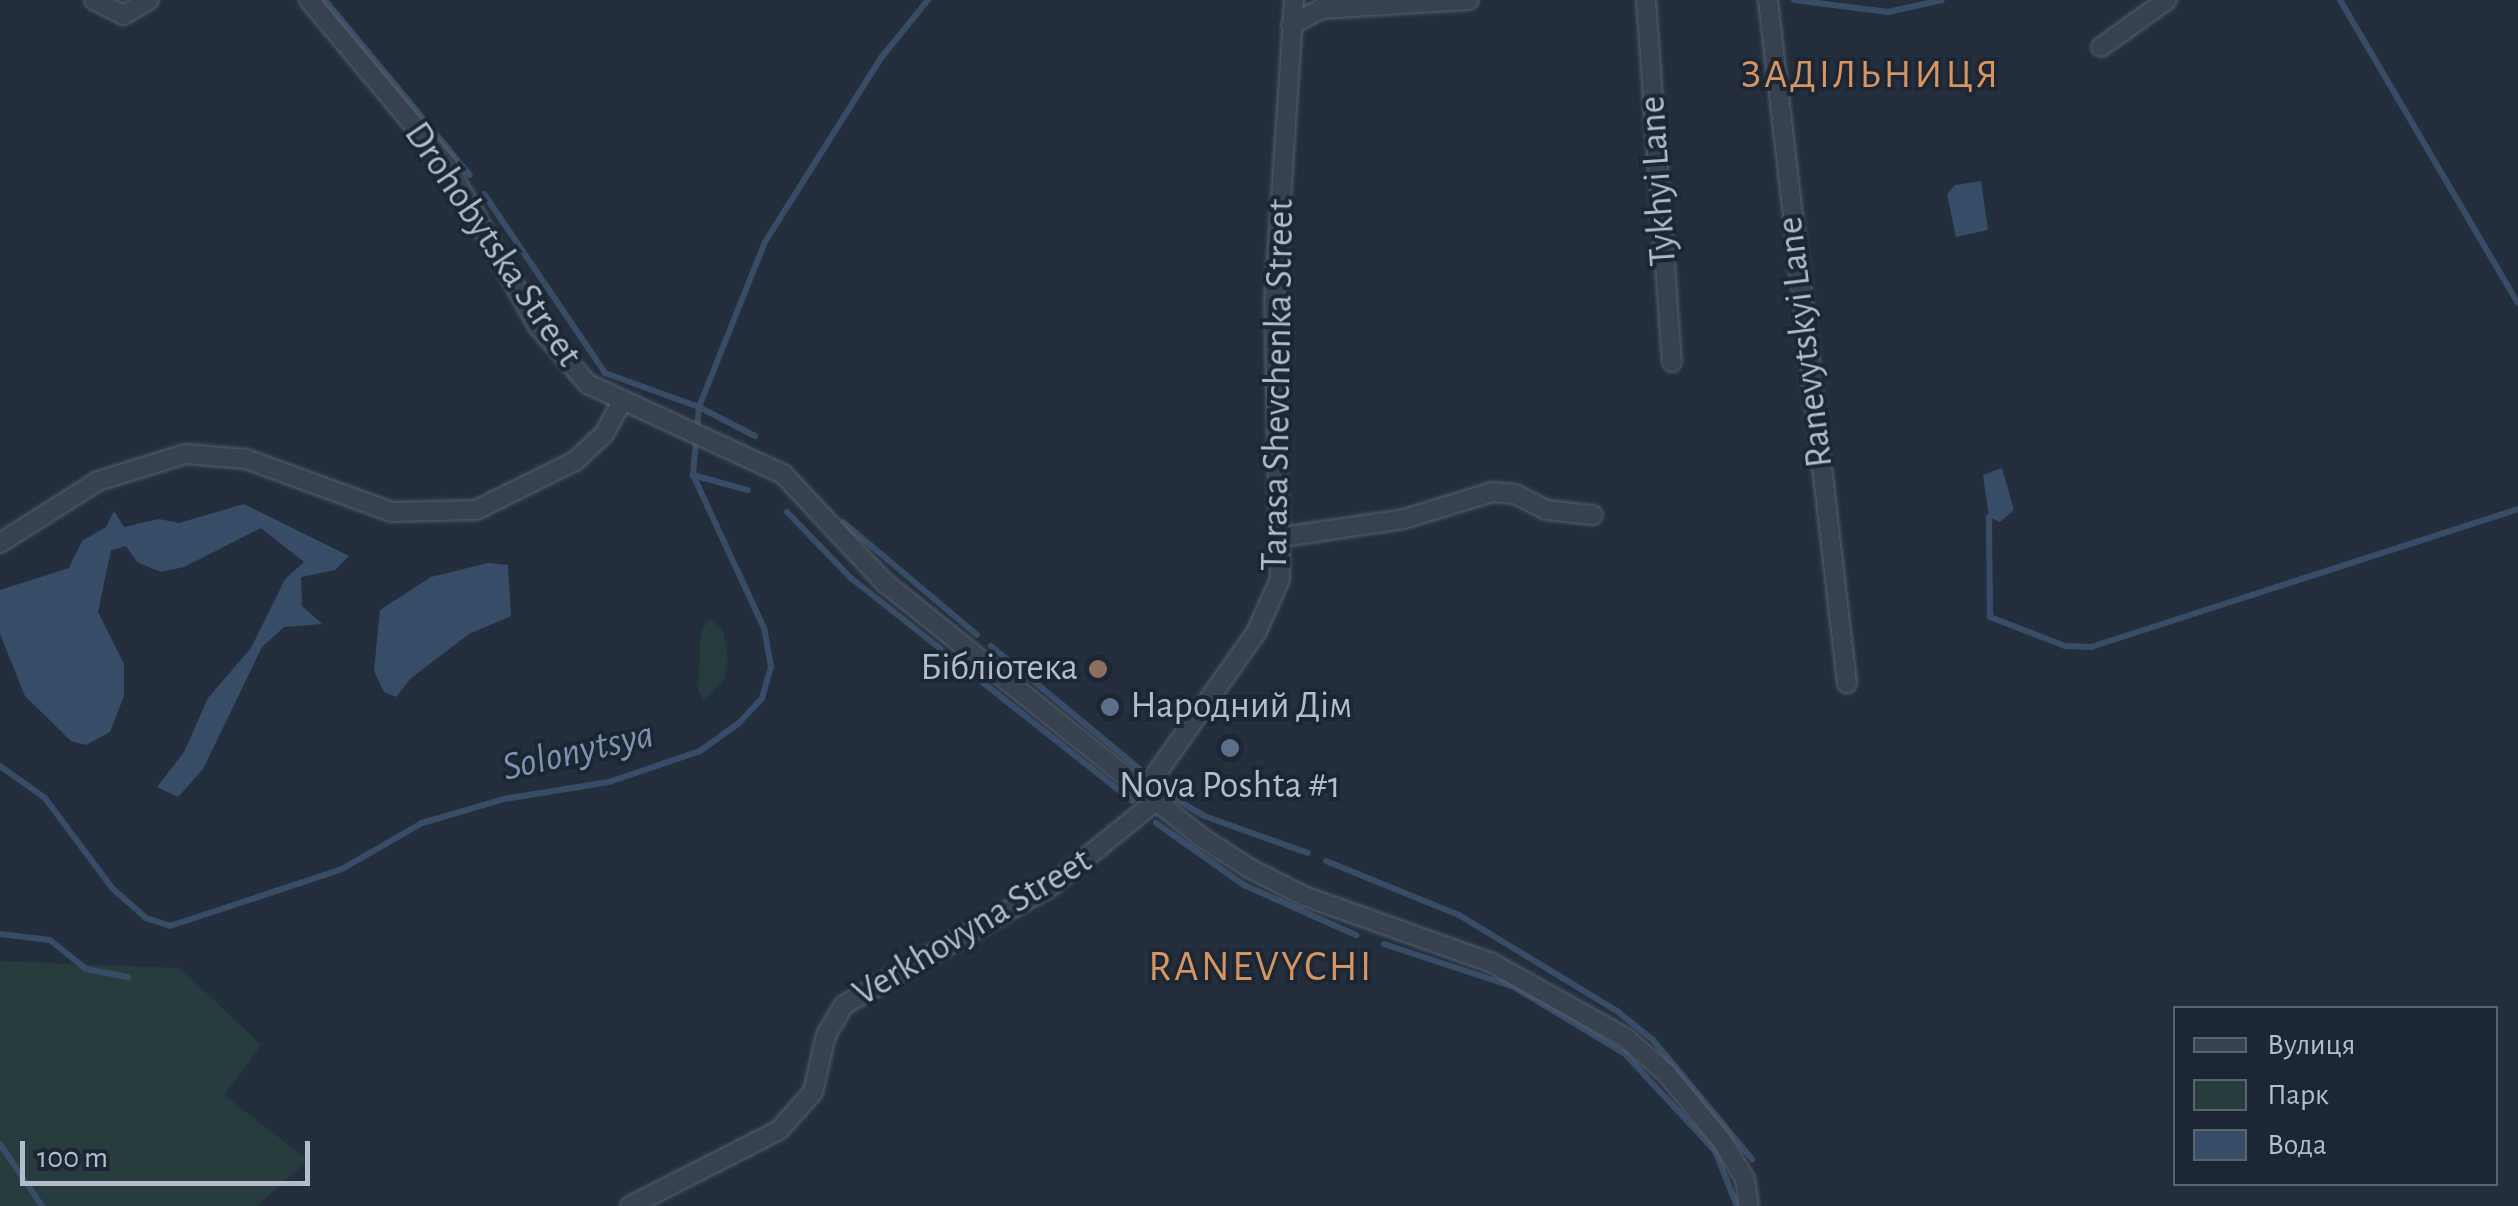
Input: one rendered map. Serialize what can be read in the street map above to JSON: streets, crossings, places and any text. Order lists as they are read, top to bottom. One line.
{"streets":{"street":["Tykhyi Lane","Drohobytska Street","Ranevytskyi Lane","Tarasa Shevchenka Street","Verkhovyna Street"]},"crossings":[["Drohobytska Street","Tarasa Shevchenka Street"],["Drohobytska Street","Verkhovyna Street"],["Tarasa Shevchenka Street","Verkhovyna Street"]],"districts":["ЗАДІЛЬНИЦЯ","RANEVYCHI"],"water":["Solonytsya"],"places":["Бібліотека","Народний Дім","Nova Poshta #1"],"legend":["Вулиця","Парк","Вода"],"scale_bar":"100 m"}
